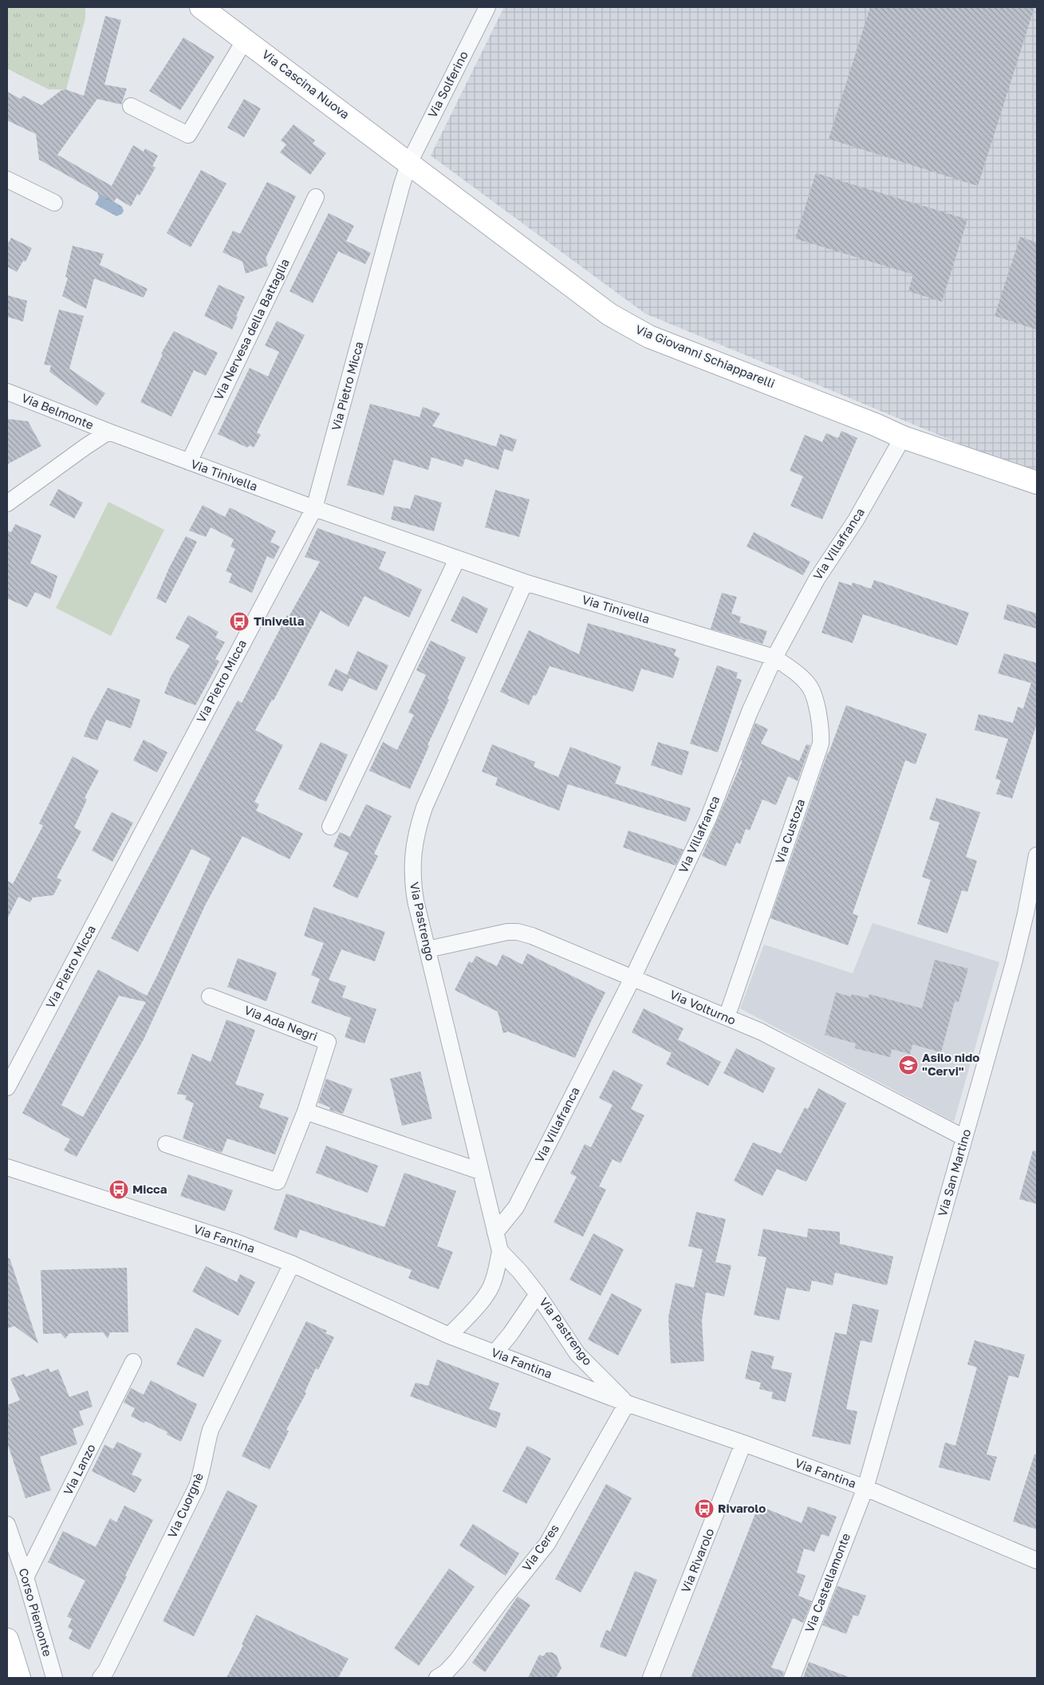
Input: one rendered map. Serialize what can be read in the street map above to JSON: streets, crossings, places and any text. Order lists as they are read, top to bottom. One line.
{"streets":{"street":["Via Cascina Nuova","Via Solferino","Via Nervesa della Battaglia","Via Giovanni Schiapparelli","Via Pietro Micca","Via Belmonte","Via Tinivella","Via Villafranca","Via Custoza","Via Pastrengo","Via Volturno","Via Ada Negri","Via San Martino","Via Fantina","Via Lanzo","Via Cuorgnè","Via Ceres","Via Rivarolo","Via Castellamonte","Corso Piemonte"]},"crossings":[["Via Cascina Nuova","Via Solferino"],["Via Cascina Nuova","Via Giovanni Schiapparelli"],["Via Cascina Nuova","Via Pietro Micca"],["Via Solferino","Via Giovanni Schiapparelli"],["Via Solferino","Via Pietro Micca"],["Via Nervesa della Battaglia","Via Tinivella"],["Via Giovanni Schiapparelli","Via Pietro Micca"],["Via Giovanni Schiapparelli","Via Villafranca"],["Via Pietro Micca","Via Tinivella"],["Via Belmonte","Via Tinivella"],["Via Tinivella","Via Villafranca"],["Via Tinivella","Via Custoza"],["Via Tinivella","Via Pastrengo"],["Via Villafranca","Via Custoza"],["Via Villafranca","Via Pastrengo"],["Via Villafranca","Via Volturno"],["Via Custoza","Via Volturno"],["Via Pastrengo","Via Volturno"],["Via Pastrengo","Via Fantina"],["Via Pastrengo","Via Ceres"],["Via Volturno","Via San Martino"],["Via San Martino","Via Fantina"],["Via San Martino","Via Castellamonte"],["Via Fantina","Via Cuorgnè"],["Via Fantina","Via Ceres"],["Via Fantina","Via Rivarolo"],["Via Fantina","Via Castellamonte"],["Via Lanzo","Corso Piemonte"]],"places":{"bus stop":["Tinivella","Micca","Rivarolo"],"school or university":["Asilo nido \"Cervi\""]}}
